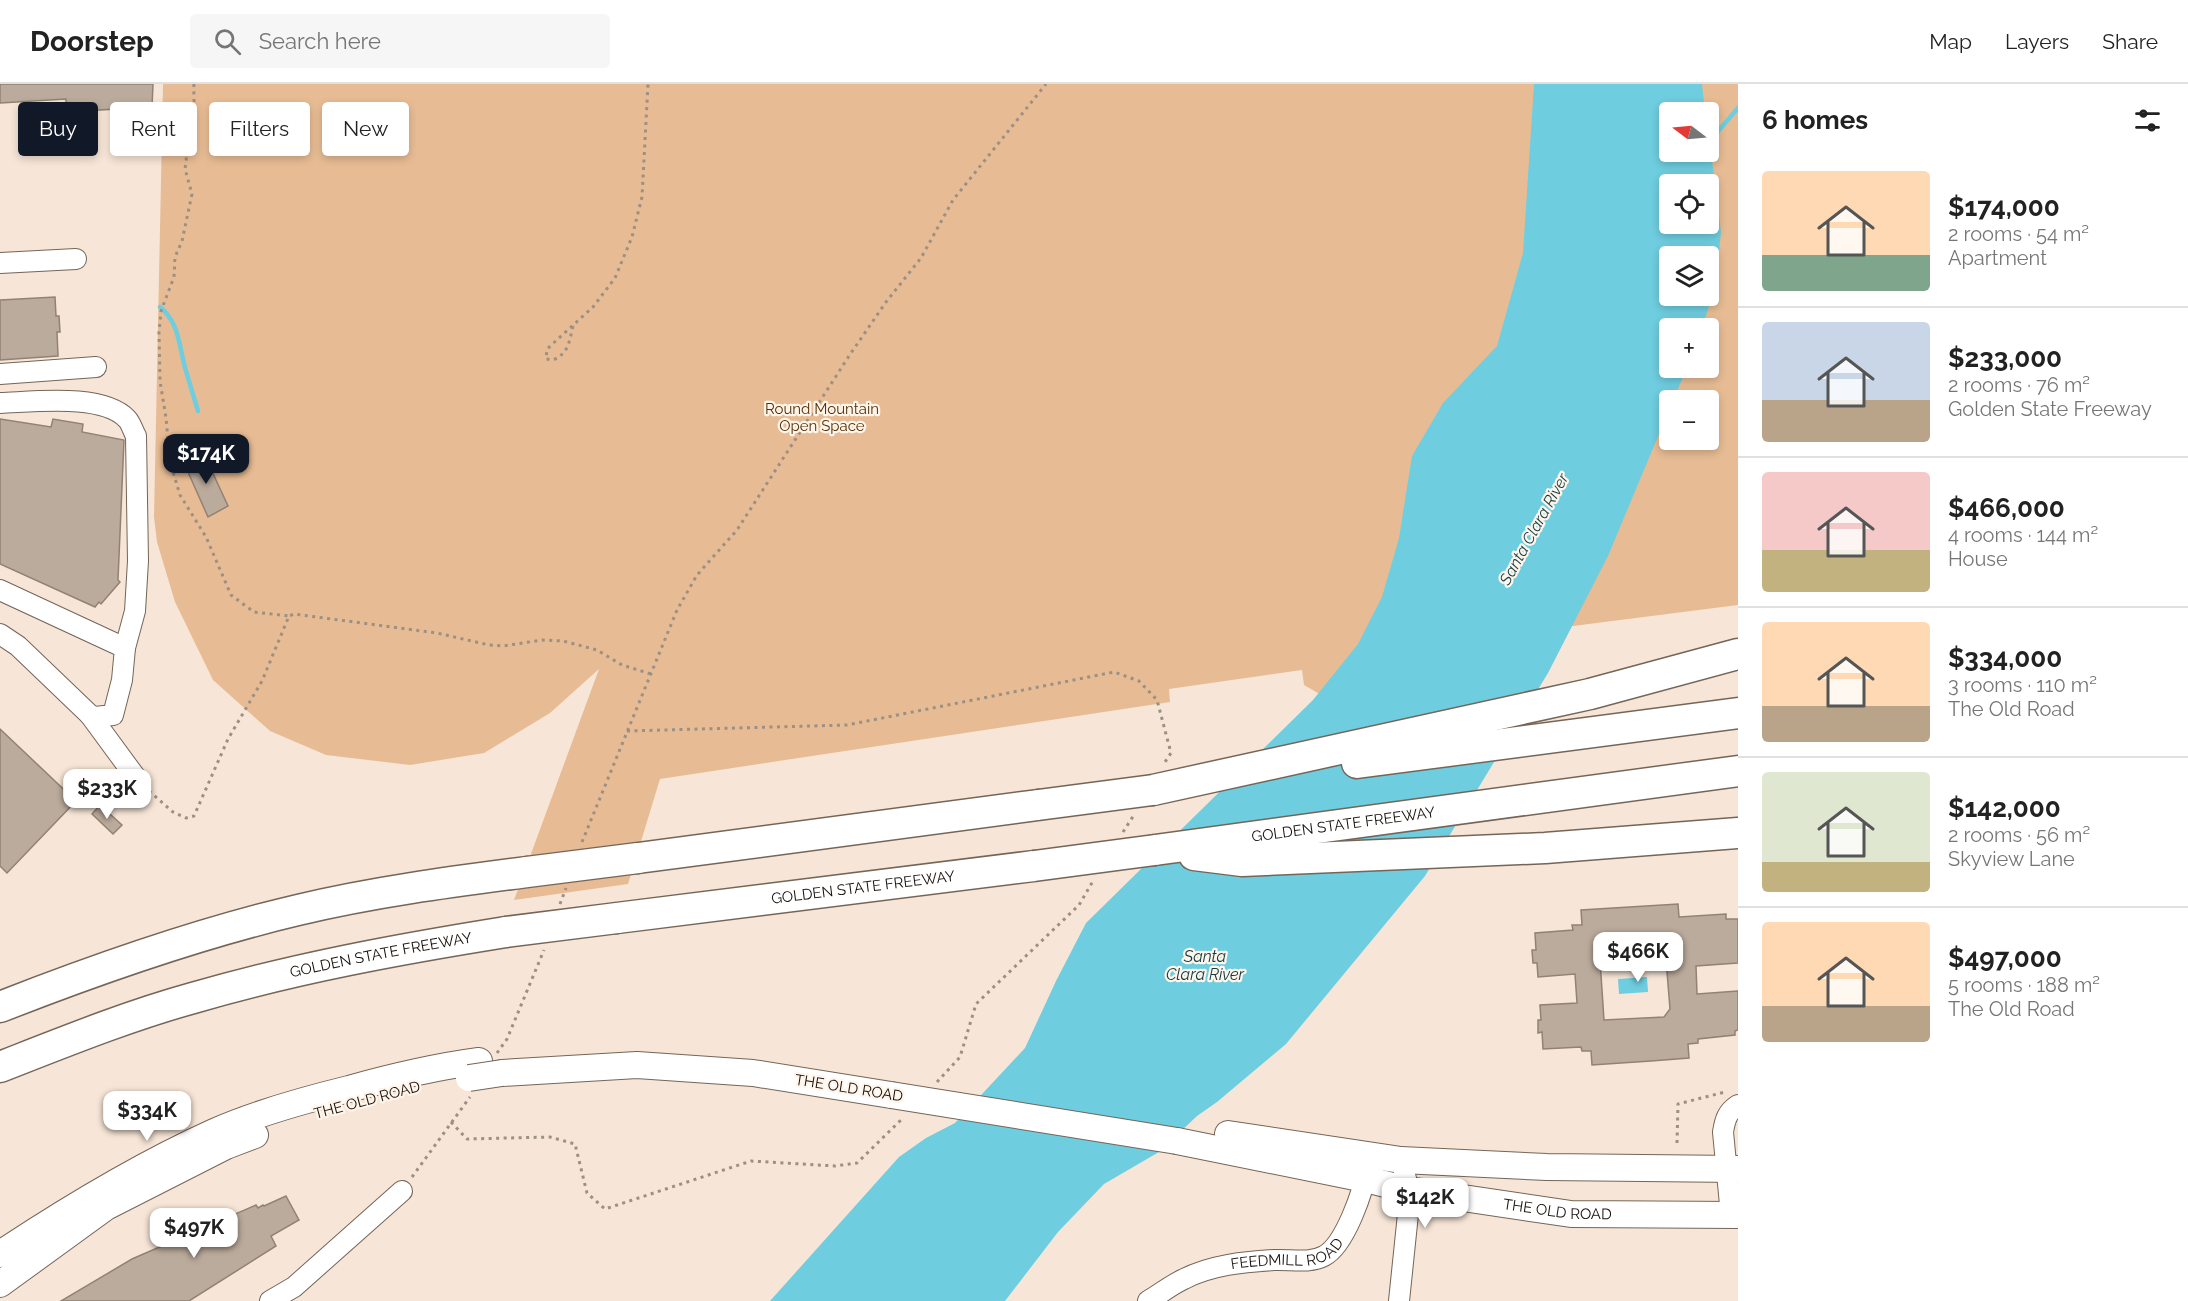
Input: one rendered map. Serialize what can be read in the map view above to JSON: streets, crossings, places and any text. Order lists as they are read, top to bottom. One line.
{"streets":{"highway":["GOLDEN STATE FREEWAY"],"main road":["THE OLD ROAD"],"street":["FEEDMILL ROAD"]},"crossings":[["THE OLD ROAD","FEEDMILL ROAD"]],"water":["Santa Clara River"],"parks":["Round Mountain Open Space"],"north":"left","page":{"header":"Doorstep","search":"Search here","nav":["Map","Layers","Share"],"heading":"6 homes","map_buttons":["+","−"],"chip":["Buy","Rent","Filters","New"],"list":[{"name":"$174,000","note":"2 rooms · 54 m² · Apartment"},{"name":"$233,000","note":"2 rooms · 76 m² · Golden State Freeway"},{"name":"$466,000","note":"4 rooms · 144 m² · House"},{"name":"$334,000","note":"3 rooms · 110 m² · The Old Road"},{"name":"$142,000","note":"2 rooms · 56 m² · Skyview Lane"},{"name":"$497,000","note":"5 rooms · 188 m² · The Old Road"}],"price":["$174K","$233K","$466K","$334K","$142K","$497K"]}}
